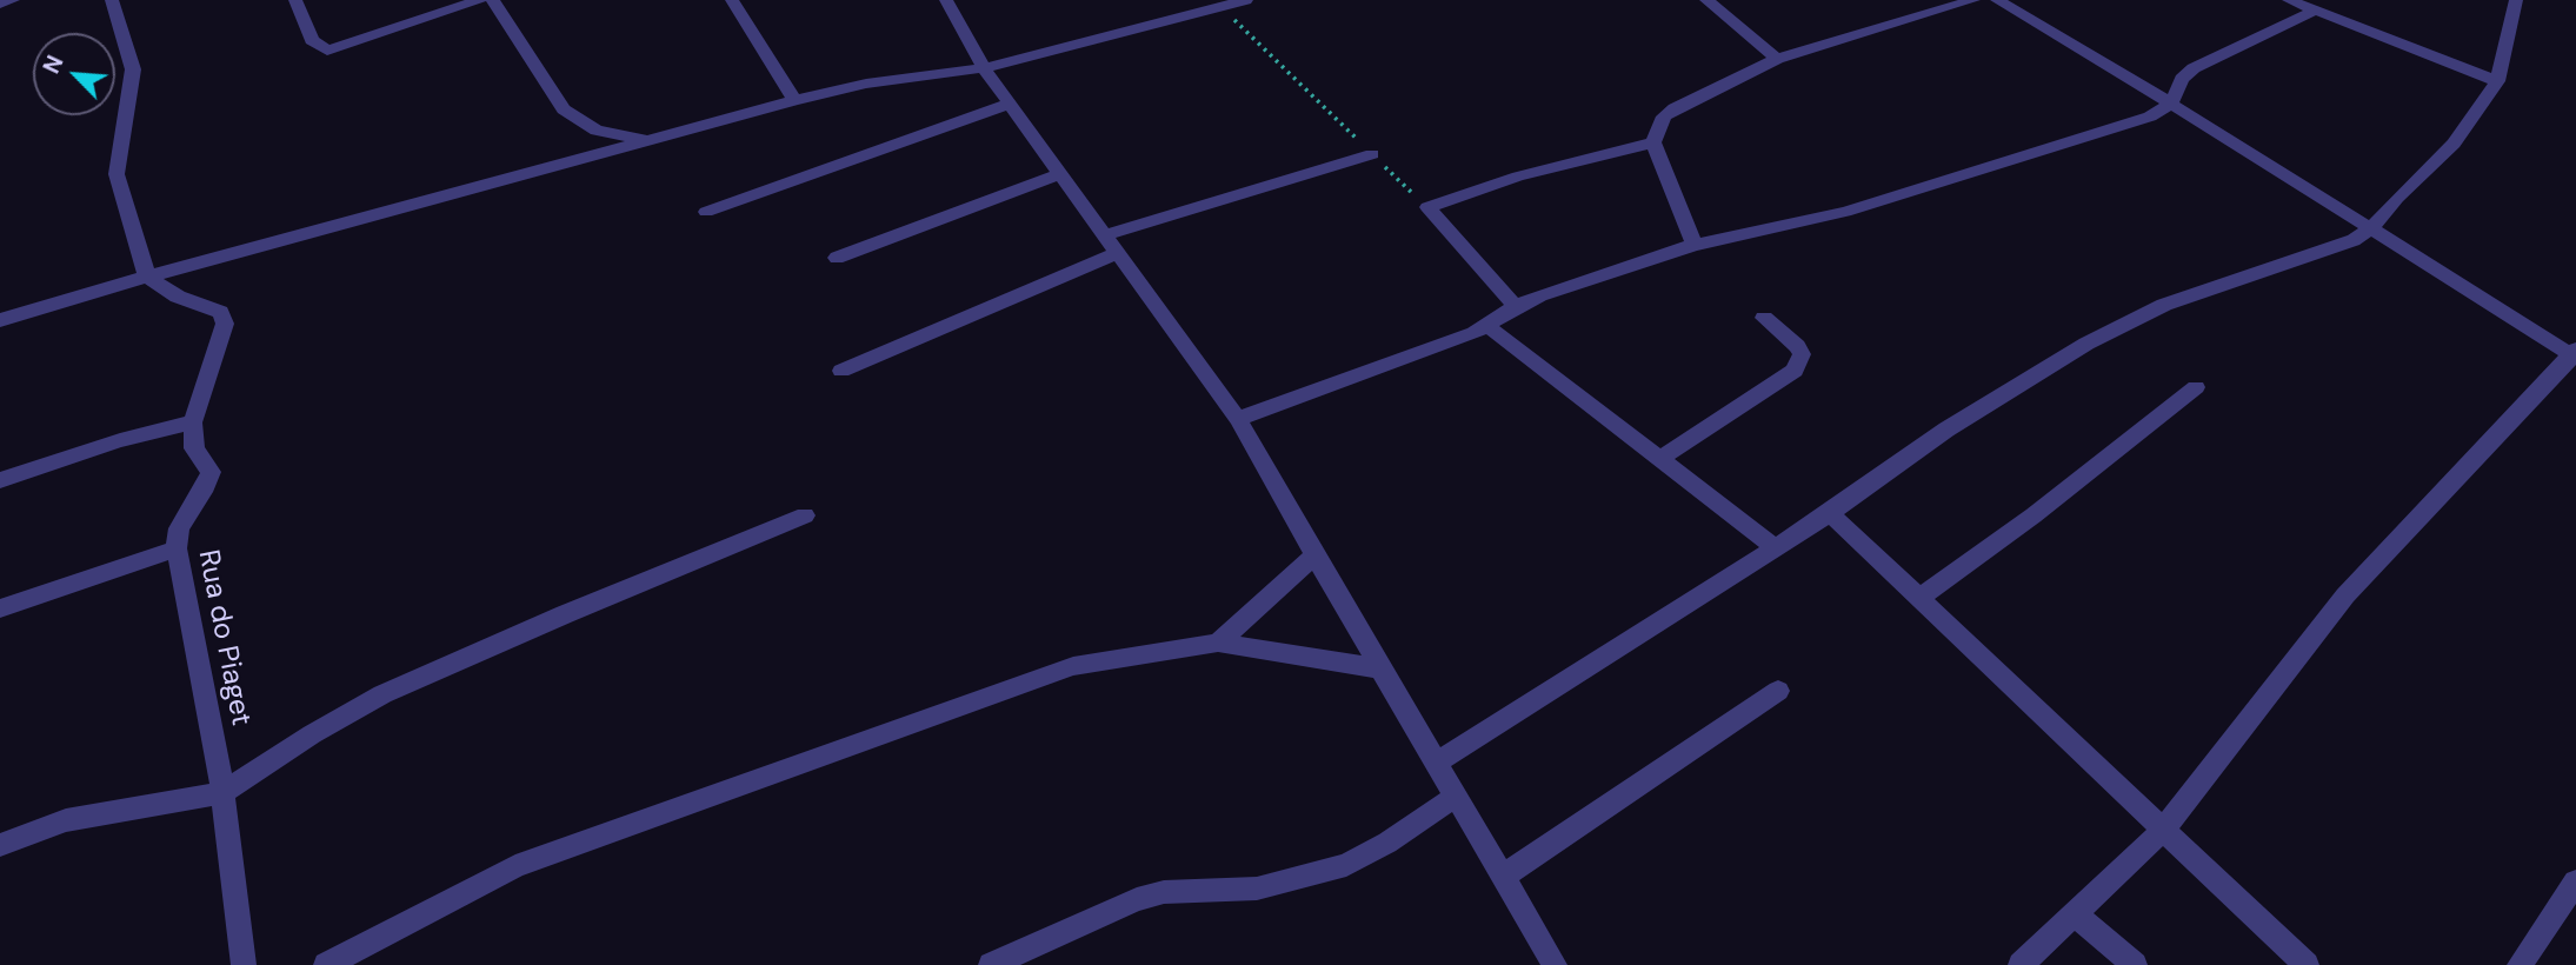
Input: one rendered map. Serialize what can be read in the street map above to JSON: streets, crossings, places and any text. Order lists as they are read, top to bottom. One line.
{"streets":{"street":["Rua do Piaget"]},"north":"top left"}
